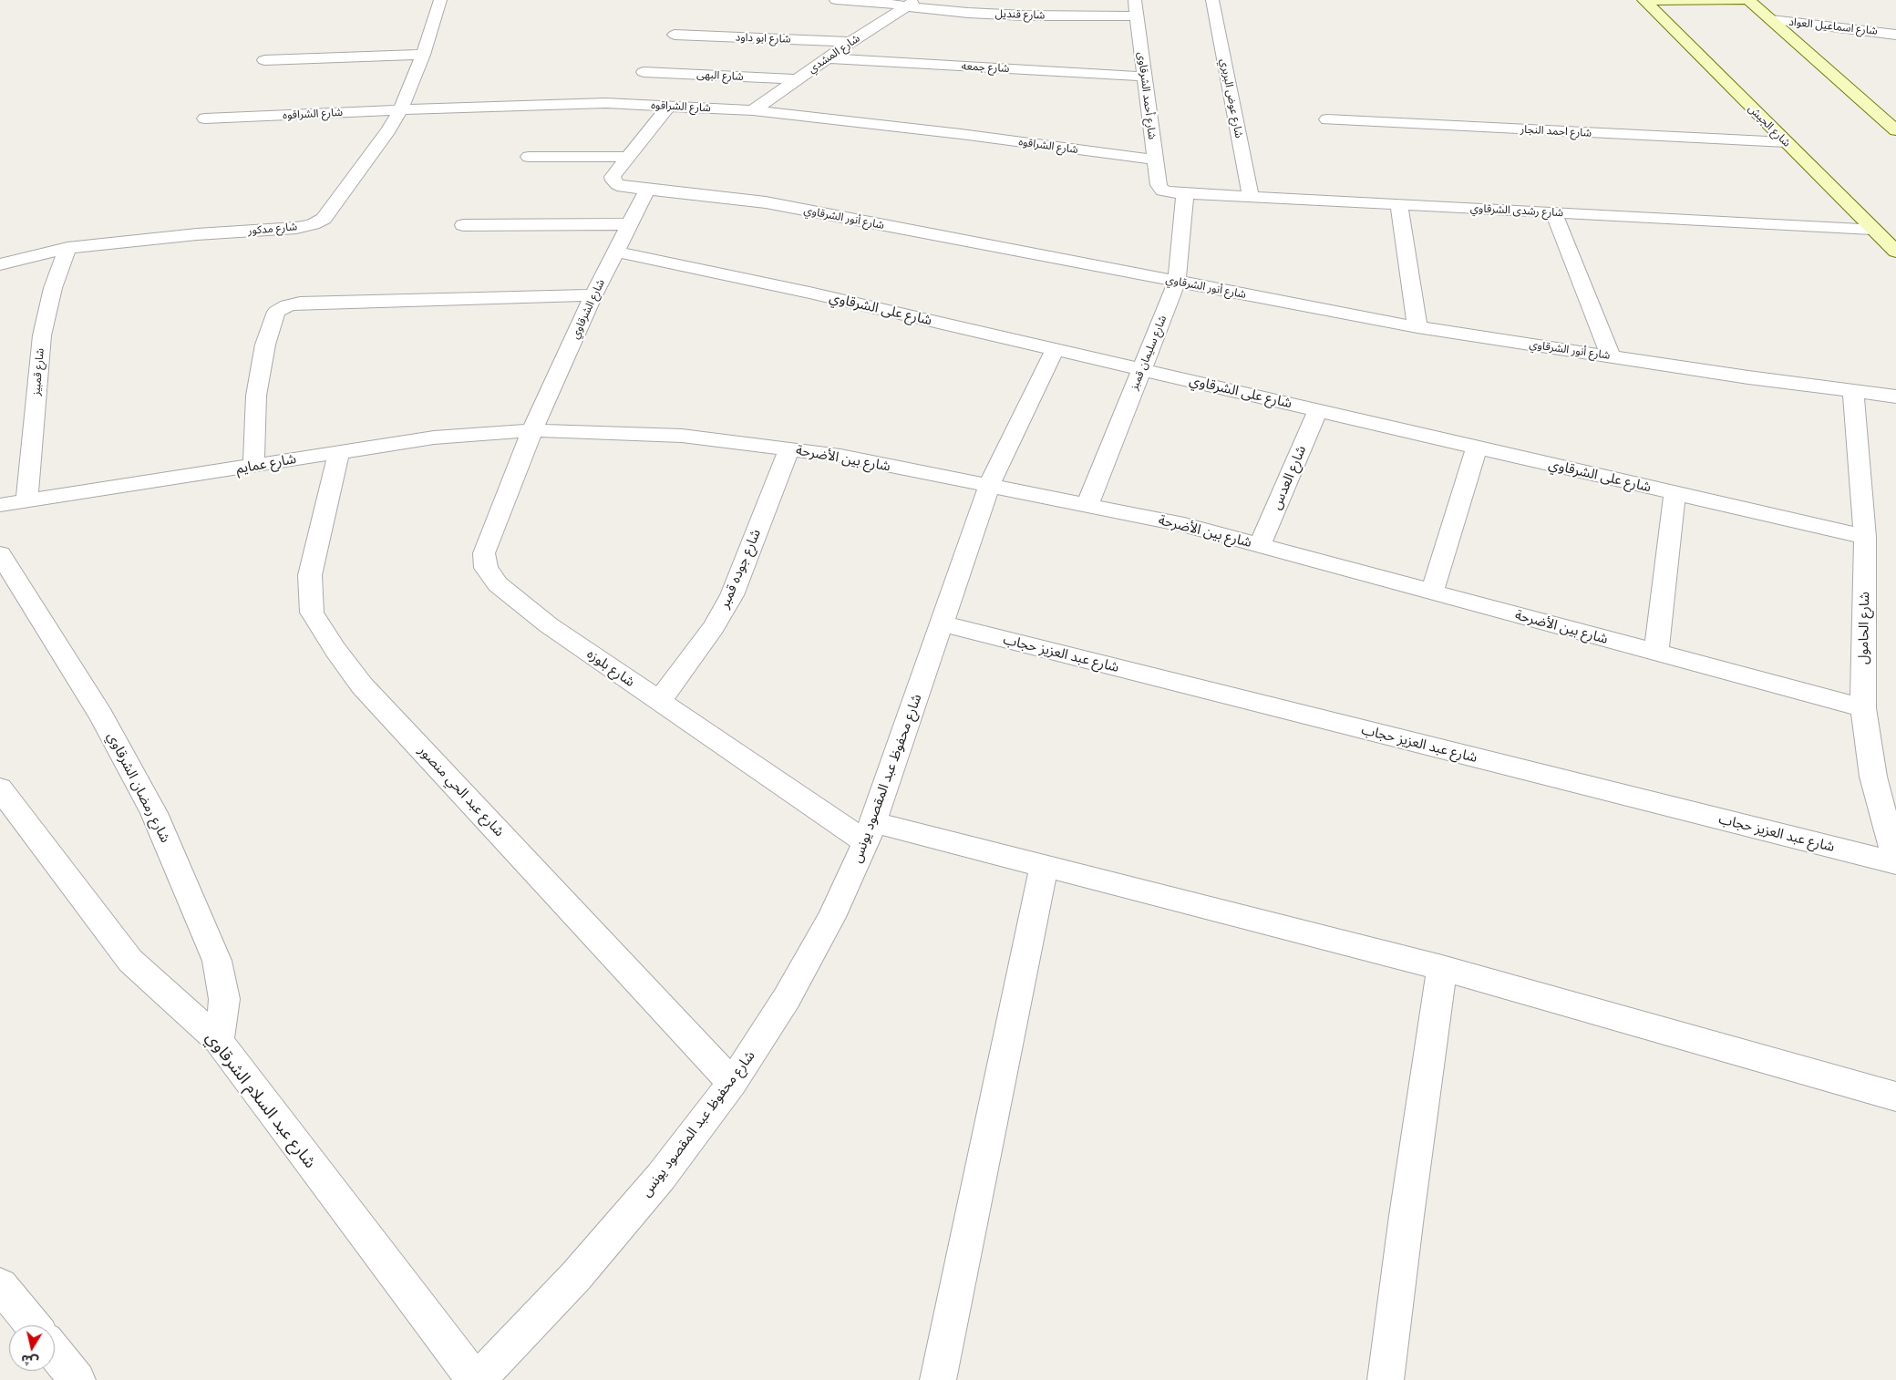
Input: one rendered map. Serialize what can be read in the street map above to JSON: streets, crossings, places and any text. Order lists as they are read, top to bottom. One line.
{"streets":{"main road":["شارع الجيش"],"street":["شارع قنديل","شارع اسماعيل العواد","شارع ابو داود","شارع المشدي","شارع جمعه","شارع البهى","شارع أحمد الشرقاوى","شارع عوض البربري","شارع الشراقوه","شارع احمد النجار","شارع رشدى الشرقاوي","شارع أنور الشرقاوي","شارع مدكور","شارع الشرقاوي","شارع على الشرقاوي","شارع سليمان قمبز","شارع قمبيز","شارع بين الأضرحة","شارع عمايم","شارع العدس","شارع جوده قمبر","شارع الحامول","شارع عبد العزيز حجاب","شارع بلوزه","شارع محفوظ عبد المقصود يونس","شارع رمضان الشرقاوي","شارع عبد الحي منصور","شارع عبد السلام الشرقاوي"]},"crossings":[["شارع قنديل","شارع المشدي"],["شارع قنديل","شارع أحمد الشرقاوى"],["شارع ابو داود","شارع المشدي"],["شارع المشدي","شارع جمعه"],["شارع المشدي","شارع البهى"],["شارع المشدي","شارع الشراقوه"],["شارع جمعه","شارع أحمد الشرقاوى"],["شارع أحمد الشرقاوى","شارع الشراقوه"],["شارع أحمد الشرقاوى","شارع رشدى الشرقاوي"],["شارع عوض البربري","شارع رشدى الشرقاوي"],["شارع الشراقوه","شارع أنور الشرقاوي"],["شارع الشراقوه","شارع مدكور"],["شارع الجيش","شارع احمد النجار"],["شارع الجيش","شارع رشدى الشرقاوي"],["شارع رشدى الشرقاوي","شارع سليمان قمبز"],["شارع أنور الشرقاوي","شارع الشرقاوي"],["شارع أنور الشرقاوي","شارع سليمان قمبز"],["شارع أنور الشرقاوي","شارع الحامول"],["شارع مدكور","شارع قمبيز"],["شارع الشرقاوي","شارع على الشرقاوي"],["شارع الشرقاوي","شارع بين الأضرحة"],["شارع الشرقاوي","شارع عمايم"],["شارع الشرقاوي","شارع بلوزه"],["شارع على الشرقاوي","شارع سليمان قمبز"],["شارع على الشرقاوي","شارع العدس"],["شارع على الشرقاوي","شارع الحامول"],["شارع على الشرقاوي","شارع محفوظ عبد المقصود يونس"],["شارع سليمان قمبز","شارع بين الأضرحة"],["شارع قمبيز","شارع عمايم"],["شارع بين الأضرحة","شارع عمايم"],["شارع بين الأضرحة","شارع العدس"],["شارع بين الأضرحة","شارع جوده قمبر"],["شارع بين الأضرحة","شارع الحامول"],["شارع بين الأضرحة","شارع بلوزه"],["شارع بين الأضرحة","شارع محفوظ عبد المقصود يونس"],["شارع عمايم","شارع بلوزه"],["شارع عمايم","شارع عبد الحي منصور"],["شارع جوده قمبر","شارع بلوزه"],["شارع الحامول","شارع عبد العزيز حجاب"],["شارع عبد العزيز حجاب","شارع محفوظ عبد المقصود يونس"],["شارع بلوزه","شارع محفوظ عبد المقصود يونس"],["شارع محفوظ عبد المقصود يونس","شارع عبد الحي منصور"],["شارع محفوظ عبد المقصود يونس","شارع عبد السلام الشرقاوي"],["شارع رمضان الشرقاوي","شارع عبد السلام الشرقاوي"]],"north":"bottom"}
